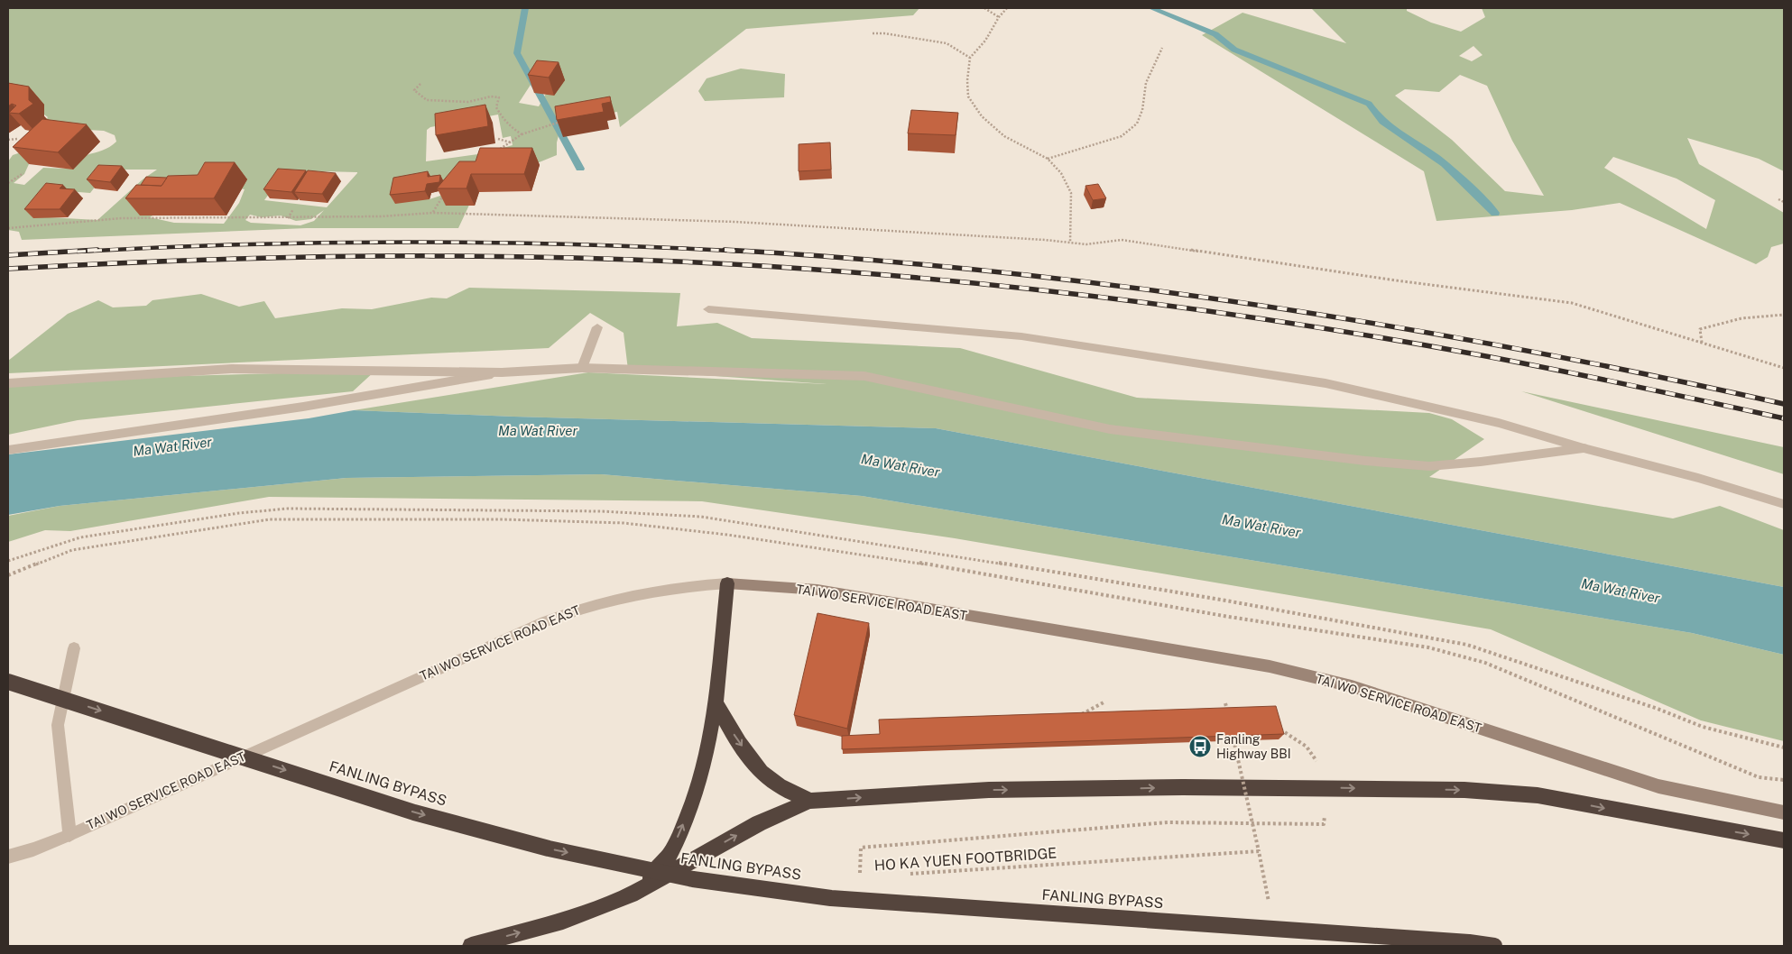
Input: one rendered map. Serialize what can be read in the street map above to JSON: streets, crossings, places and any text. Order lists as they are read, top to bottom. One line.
{"streets":{"highway":["FANLING BYPASS"],"street":["TAI WO SERVICE ROAD EAST"],"path":["HO KA YUEN FOOTBRIDGE"]},"one_way":["FANLING BYPASS"],"water":["Ma Wat River"],"places":{"bus stop":["Fanling Highway BBI"]}}
